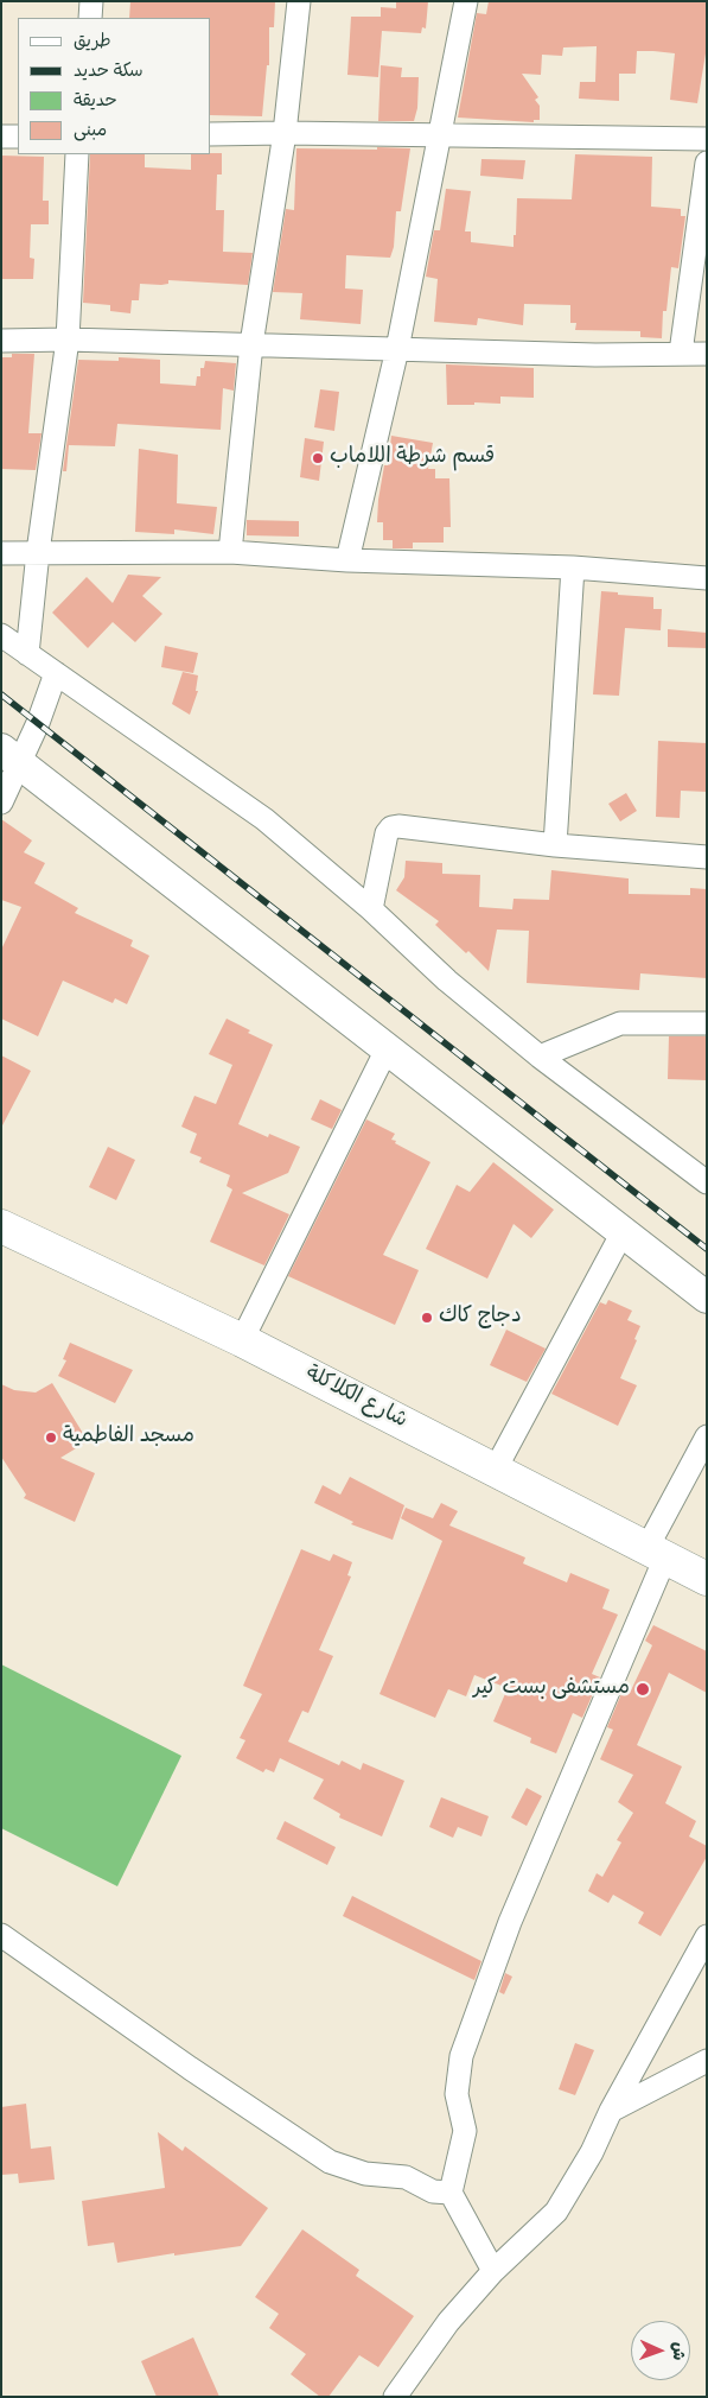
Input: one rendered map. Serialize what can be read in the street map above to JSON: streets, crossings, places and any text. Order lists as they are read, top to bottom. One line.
{"streets":{"main road":["شارع الكلاكلة"]},"places":["قسم شرطة اللاماب","دجاج كاك","مسجد الفاطمية","مستشفى بست كير"],"legend":["طريق","سكة حديد","حديقة","مبنى"],"north":"right"}
